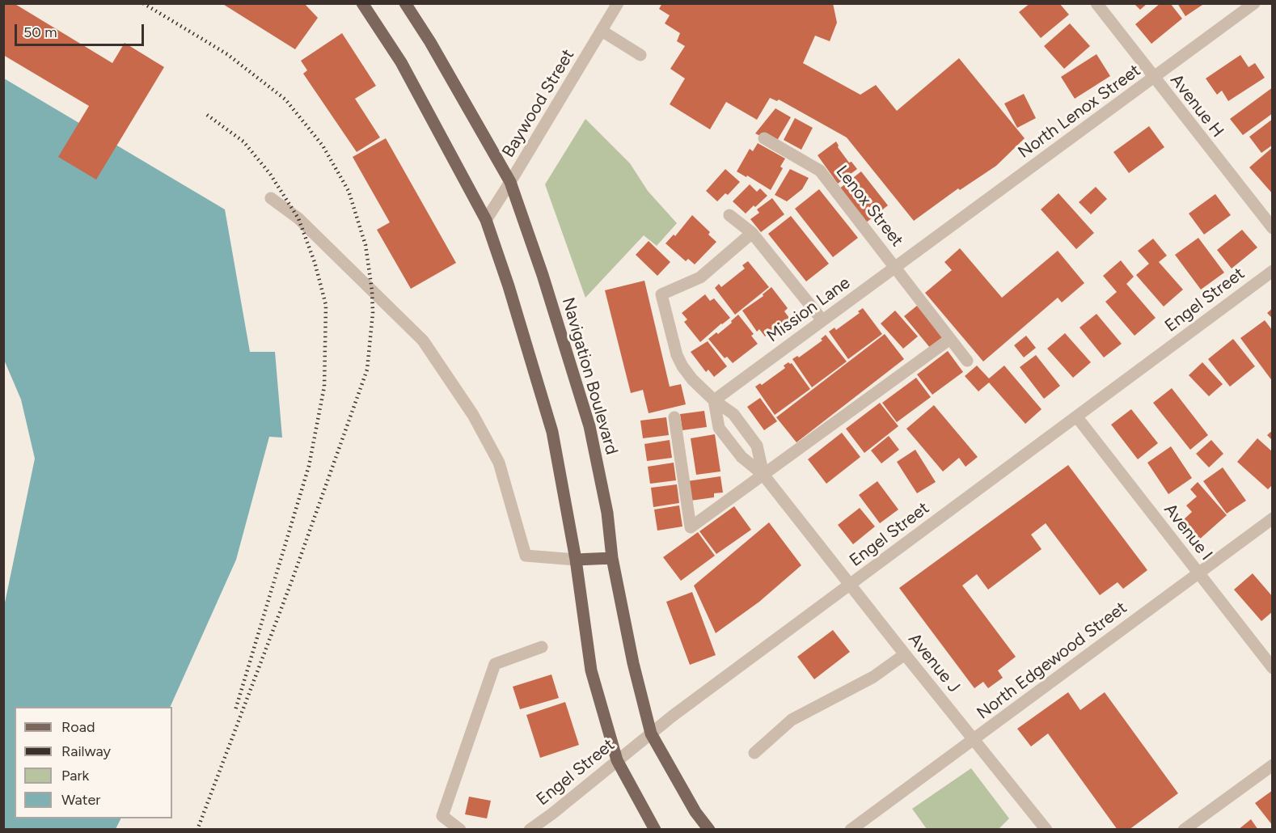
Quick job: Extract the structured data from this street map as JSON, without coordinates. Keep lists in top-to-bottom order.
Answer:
{
  "streets": {
    "main road": ["Navigation Boulevard"],
    "street": [
      "Baywood Street",
      "Avenue H",
      "North Lenox Street",
      "Lenox Street",
      "Engel Street",
      "Mission Lane",
      "Avenue I",
      "North Edgewood Street",
      "Avenue J"
    ]
  },
  "crossings": [
    ["Baywood Street", "Navigation Boulevard"],
    ["Avenue H", "North Lenox Street"],
    ["North Lenox Street", "Mission Lane"],
    ["Lenox Street", "Mission Lane"],
    ["Engel Street", "Navigation Boulevard"],
    ["Engel Street", "Avenue I"],
    ["Engel Street", "Avenue J"],
    ["Avenue I", "North Edgewood Street"],
    ["North Edgewood Street", "Avenue J"]
  ],
  "legend": [
    "Road",
    "Railway",
    "Park",
    "Water"
  ],
  "scale_bar": "50 m"
}
